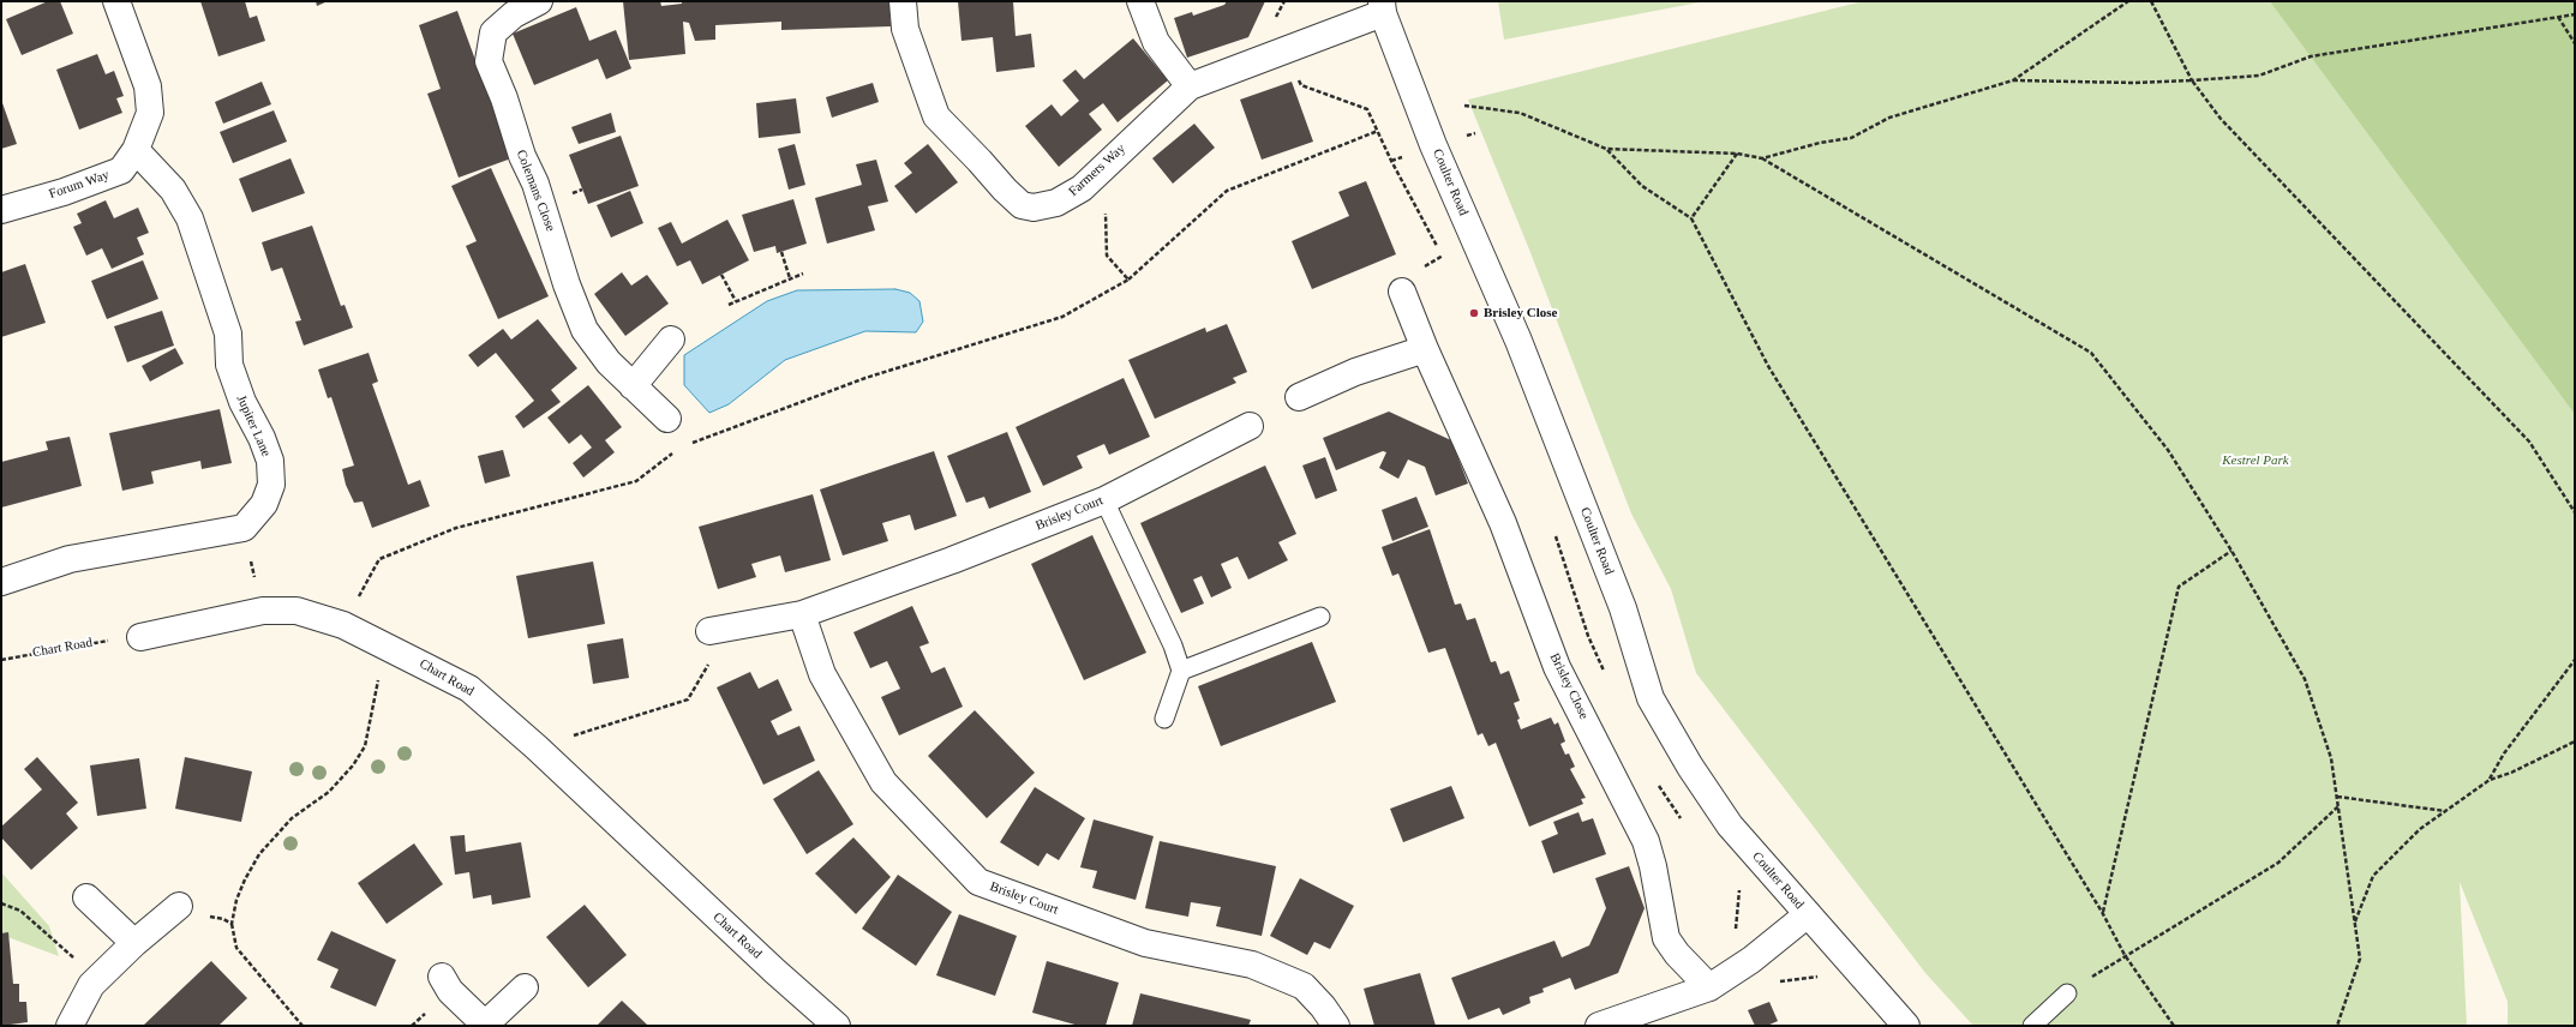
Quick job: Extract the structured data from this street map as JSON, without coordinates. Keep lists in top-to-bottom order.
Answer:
{
  "streets": {
    "street": [
      "Farmers Way",
      "Coulter Road",
      "Forum Way",
      "Colemans Close",
      "Jupiter Lane",
      "Brisley Court",
      "Chart Road",
      "Brisley Close"
    ]
  },
  "crossings": [
    ["Farmers Way", "Coulter Road"],
    ["Forum Way", "Jupiter Lane"]
  ],
  "parks": ["Kestrel Park"],
  "places": ["Brisley Close"]
}
